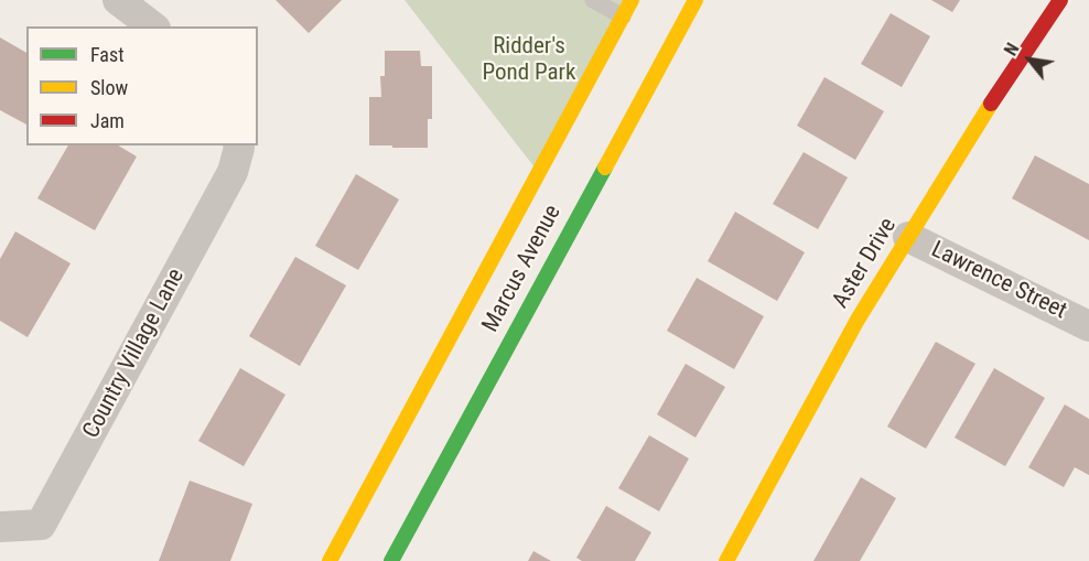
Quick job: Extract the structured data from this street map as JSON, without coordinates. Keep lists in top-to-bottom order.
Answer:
{
  "streets": {
    "main road": ["Aster Drive", "Marcus Avenue"],
    "street": ["Lawrence Street", "Country Village Lane"]
  },
  "crossings": [
    ["Aster Drive", "Lawrence Street"]
  ],
  "parks": ["Ridder's Pond Park"],
  "legend": ["Fast", "Slow", "Jam"],
  "north": "top left"
}
